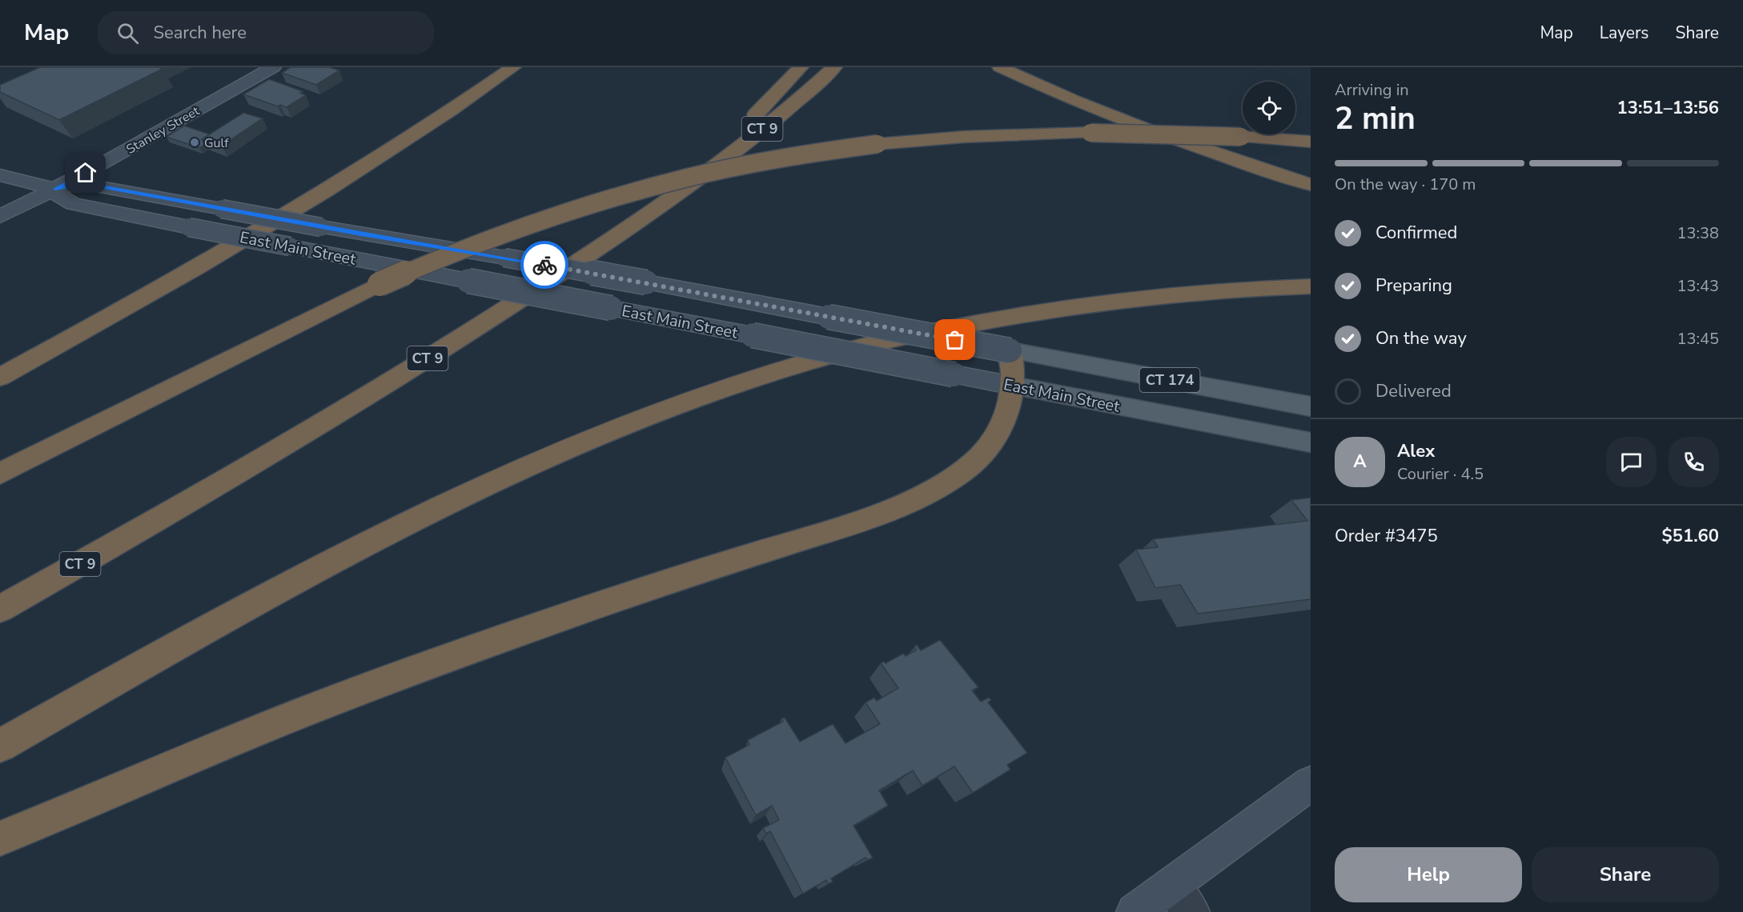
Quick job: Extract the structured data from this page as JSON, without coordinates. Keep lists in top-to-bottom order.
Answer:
{
  "streets": {
    "highway": ["CT 9"],
    "main road": ["Stanley Street", "East Main Street", "CT 174"]
  },
  "crossings": [
    ["Stanley Street", "East Main Street"]
  ],
  "places": ["Gulf"],
  "page": {
    "header": "Map",
    "search": "Search here",
    "nav": ["Map", "Layers", "Share"],
    "heading": ["2 min", "Arriving in", "13:51–13:56"],
    "panel": [
      "Alex",
      "Courier · 4.5",
      "Order #3475",
      "$51.60"
    ],
    "bar": "On the way · 170 m",
    "list": [
      ["Confirmed", "13:38"],
      ["Preparing", "13:43"],
      ["On the way", "13:45"],
      "Delivered"
    ],
    "round": "A",
    "buttons": ["Help", "Share"]
  }
}
